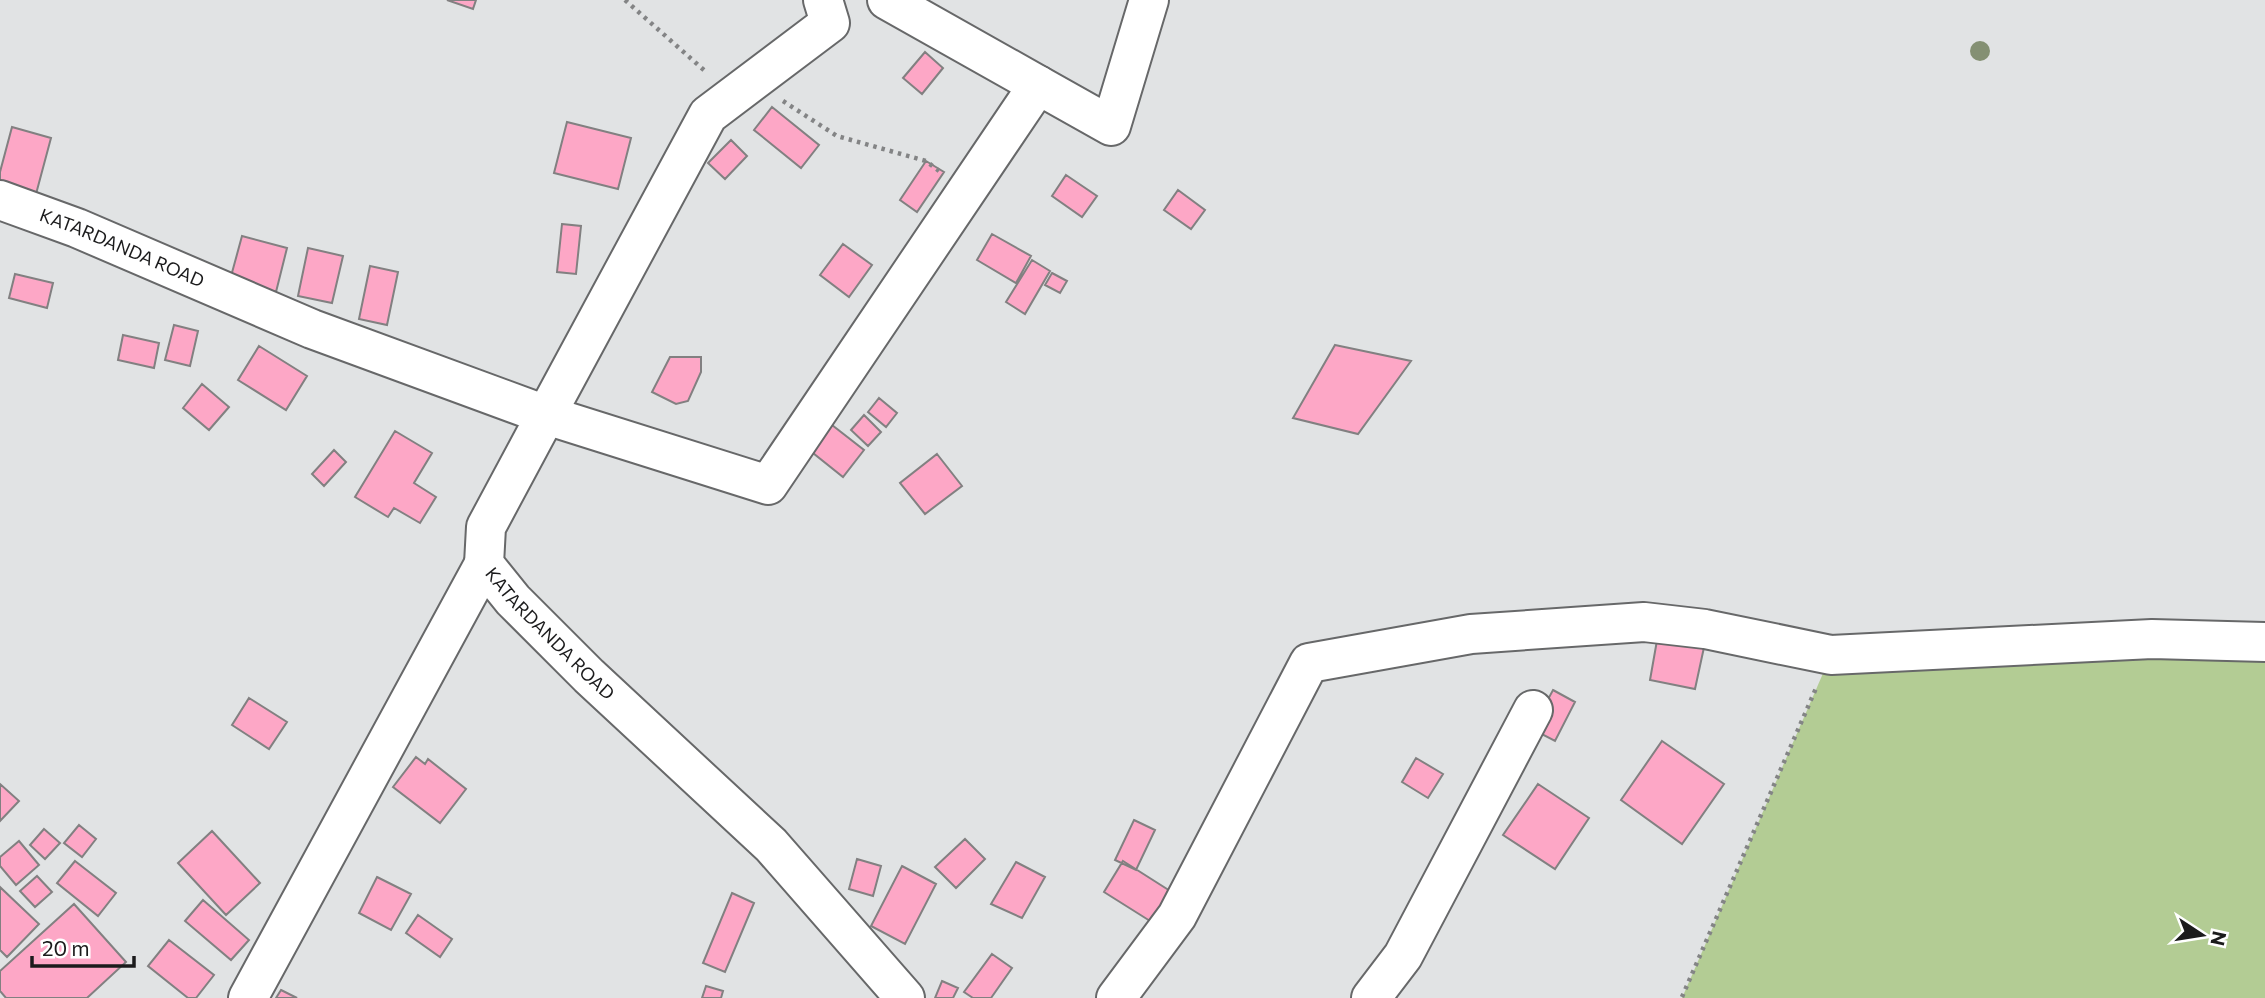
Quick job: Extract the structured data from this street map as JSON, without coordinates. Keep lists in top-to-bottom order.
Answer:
{
  "streets": {
    "street": ["KATARDANDA ROAD"]
  },
  "scale_bar": "20 m",
  "north": "right"
}
